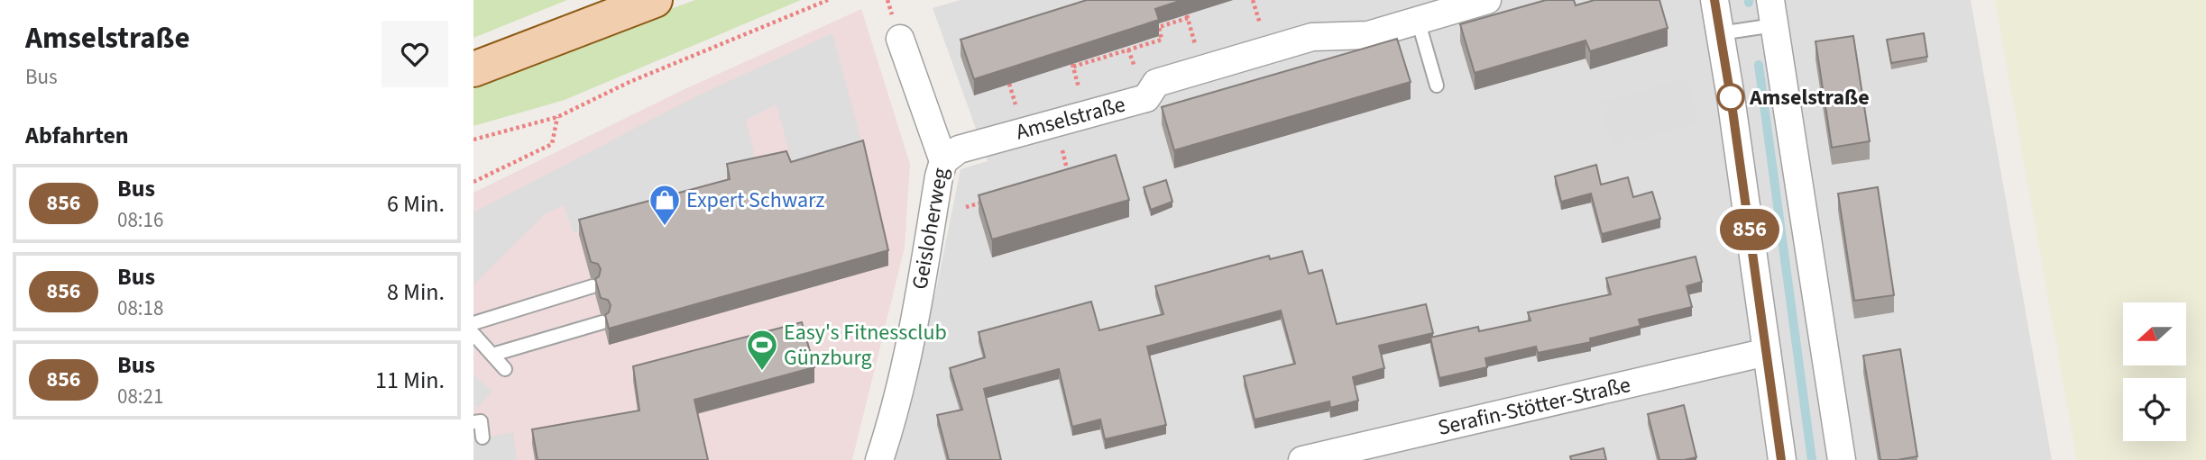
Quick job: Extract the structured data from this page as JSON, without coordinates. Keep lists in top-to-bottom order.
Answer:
{
  "streets": {
    "street": ["Amselstraße", "Geisloherweg", "Serafin-Stötter-Straße"]
  },
  "crossings": [
    ["Amselstraße", "Geisloherweg"]
  ],
  "places": {
    "other": ["Amselstraße"],
    "shop": ["Expert Schwarz"],
    "sports": ["Easy's Fitnessclub Günzburg"]
  },
  "lines": ["bus line 856"],
  "north": "left",
  "page": {
    "heading": [
      ["Amselstraße", "Bus"],
      "Abfahrten"
    ],
    "on_map": "856",
    "list": [
      {
        "mark": "856",
        "name": "Bus",
        "note": "08:16",
        "value": "6 Min."
      },
      {
        "mark": "856",
        "name": "Bus",
        "note": "08:18",
        "value": "8 Min."
      },
      {
        "mark": "856",
        "name": "Bus",
        "note": "08:21",
        "value": "11 Min."
      }
    ]
  }
}
